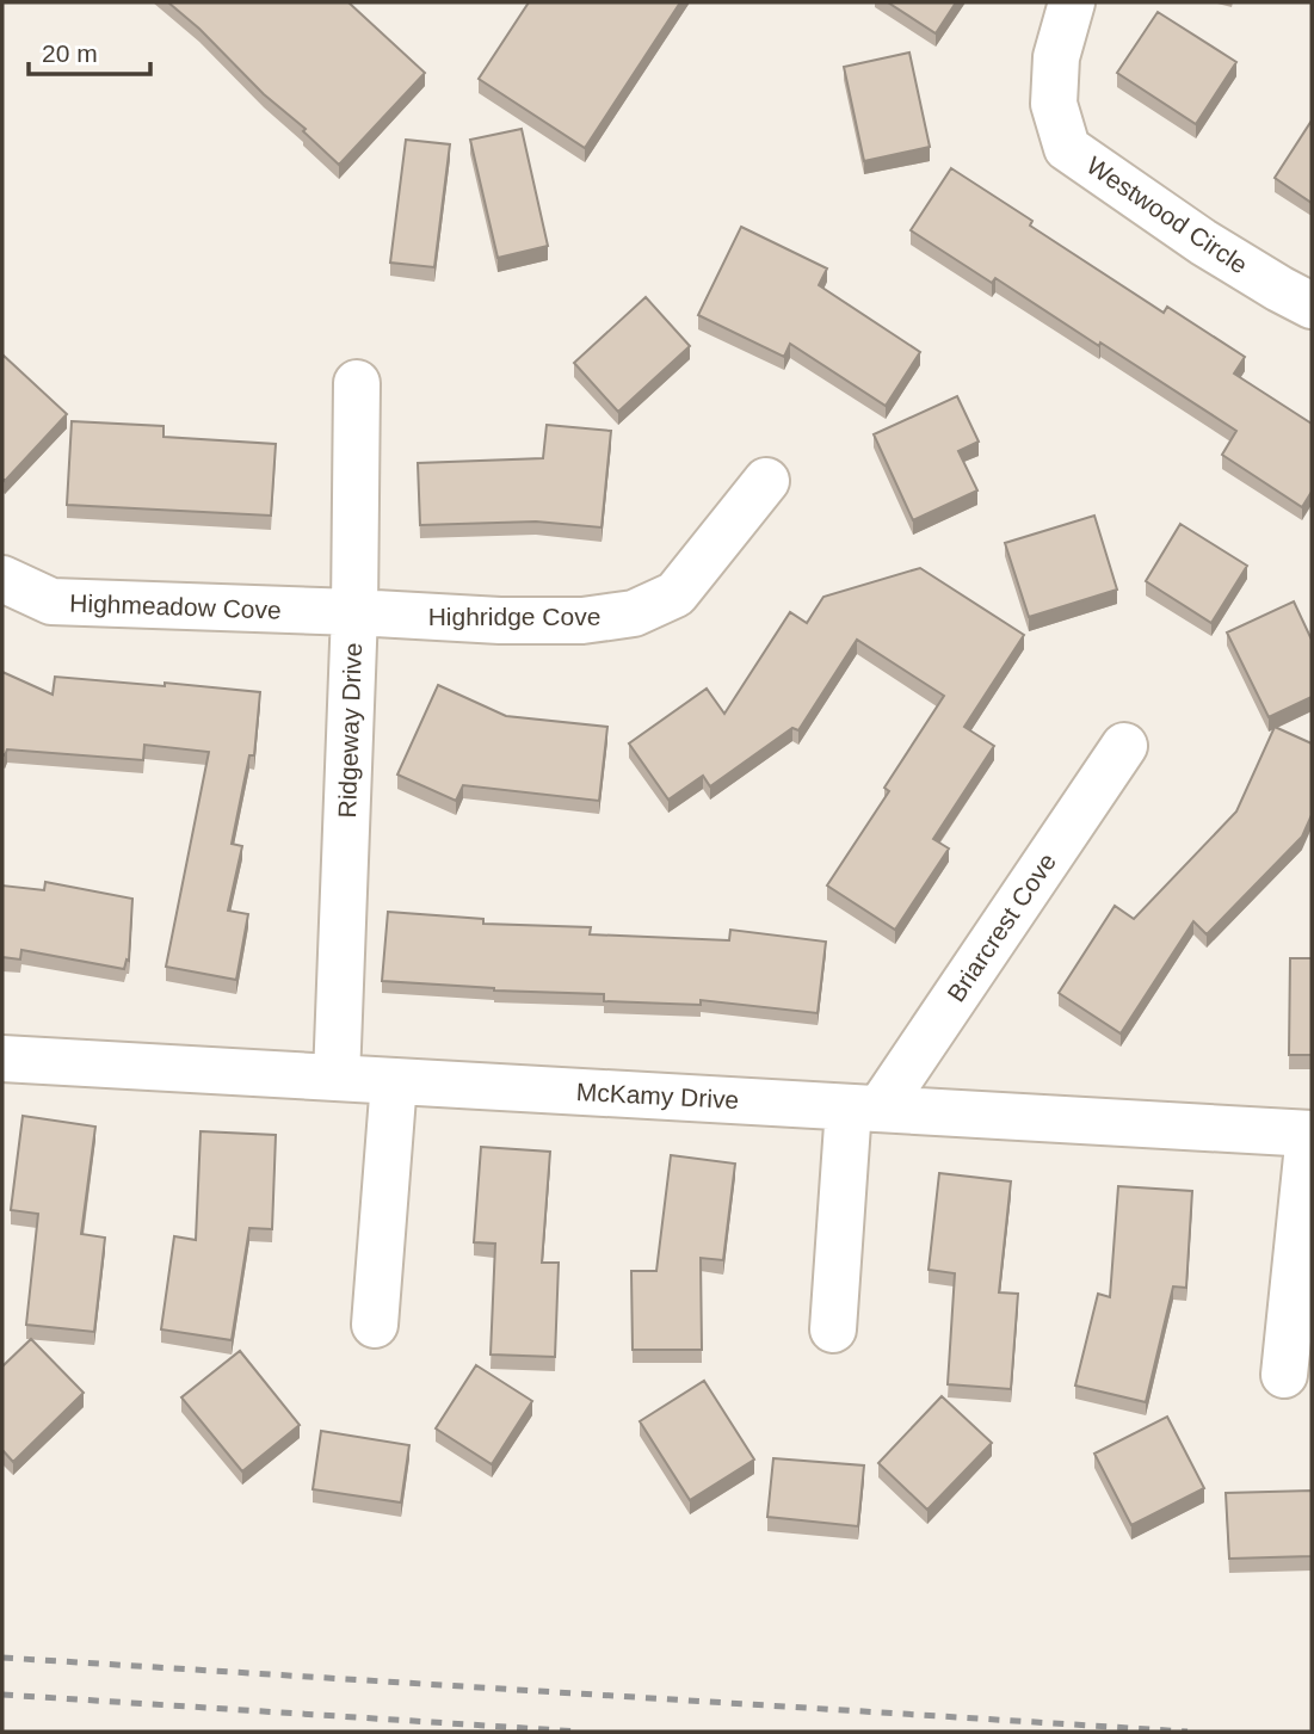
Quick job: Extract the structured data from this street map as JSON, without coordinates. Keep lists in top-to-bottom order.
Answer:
{
  "streets": {
    "street": [
      "Westwood Circle",
      "Highmeadow Cove",
      "Highridge Cove",
      "Ridgeway Drive",
      "Briarcrest Cove",
      "McKamy Drive"
    ]
  },
  "crossings": [
    ["Highmeadow Cove", "Highridge Cove"],
    ["Highmeadow Cove", "Ridgeway Drive"],
    ["Highridge Cove", "Ridgeway Drive"],
    ["Ridgeway Drive", "McKamy Drive"],
    ["Briarcrest Cove", "McKamy Drive"]
  ],
  "scale_bar": "20 m"
}
